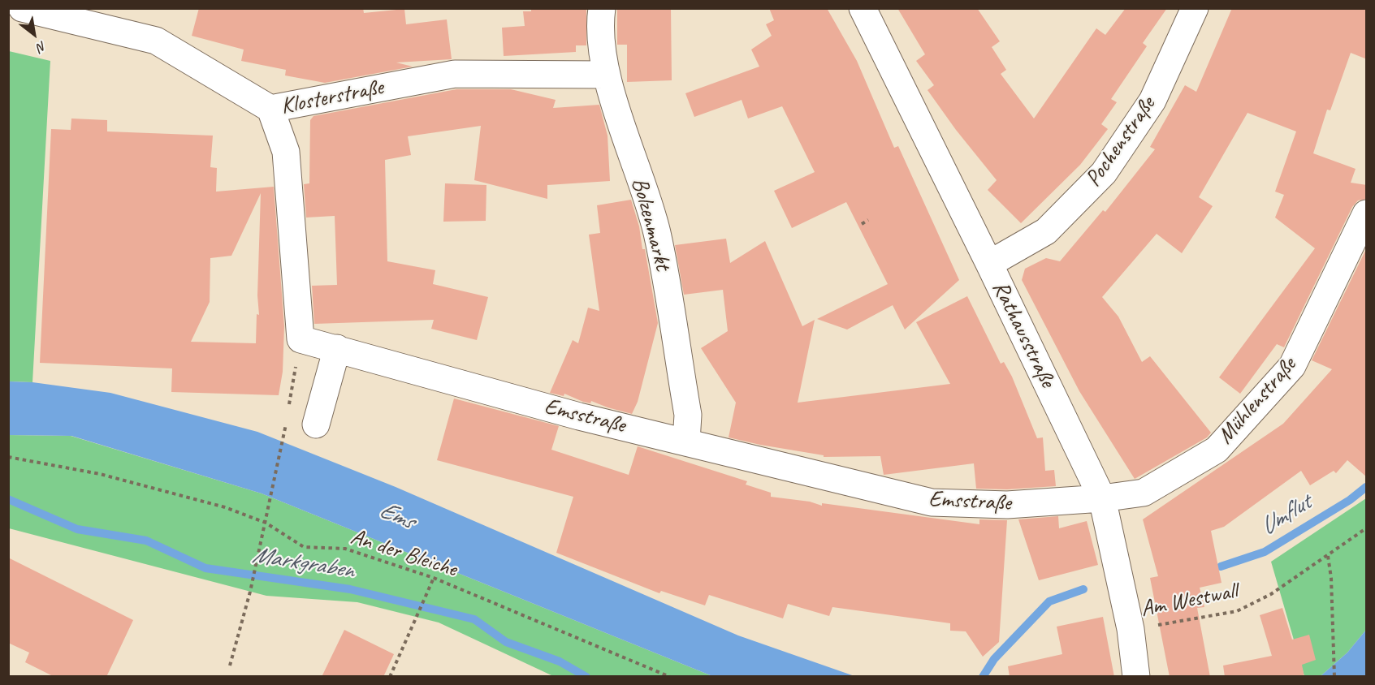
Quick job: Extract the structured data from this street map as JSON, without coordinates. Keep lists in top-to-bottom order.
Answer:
{
  "streets": {
    "street": [
      "Klosterstraße",
      "Pochenstraße",
      "Bolzenmarkt",
      "Rathausstraße",
      "Mühlenstraße",
      "Emsstraße"
    ],
    "path": ["An der Bleiche", "Am Westwall"]
  },
  "crossings": [
    ["Klosterstraße", "Bolzenmarkt"],
    ["Pochenstraße", "Rathausstraße"],
    ["Bolzenmarkt", "Emsstraße"],
    ["Rathausstraße", "Mühlenstraße"],
    ["Rathausstraße", "Emsstraße"],
    ["Rathausstraße", "Am Westwall"],
    ["Mühlenstraße", "Emsstraße"]
  ],
  "water": ["Umflut", "Ems", "Markgraben"],
  "north": "bottom right"
}
